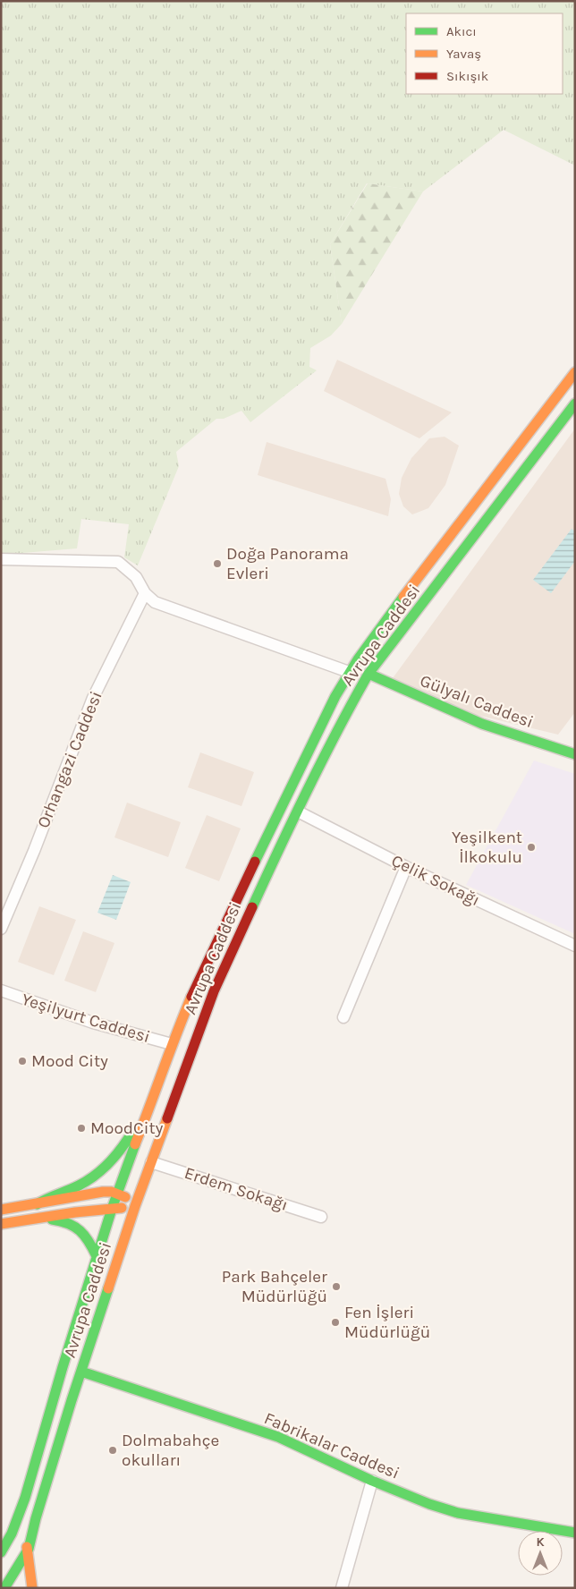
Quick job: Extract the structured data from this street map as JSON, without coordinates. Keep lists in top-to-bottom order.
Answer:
{
  "streets": {
    "main road": ["Avrupa Caddesi", "Gülyalı Caddesi", "Fabrikalar Caddesi"],
    "street": [
      "Orhangazi Caddesi",
      "Çelik Sokağı",
      "Yeşilyurt Caddesi",
      "Erdem Sokağı"
    ]
  },
  "crossings": [
    ["Avrupa Caddesi", "Gülyalı Caddesi"],
    ["Avrupa Caddesi", "Çelik Sokağı"],
    ["Avrupa Caddesi", "Yeşilyurt Caddesi"],
    ["Avrupa Caddesi", "Erdem Sokağı"],
    ["Avrupa Caddesi", "Fabrikalar Caddesi"]
  ],
  "places": [
    "Doğa Panorama Evleri",
    "Yeşilkent İlkokulu",
    "Mood City",
    "MoodCity",
    "Park Bahçeler Müdürlüğü",
    "Fen İşleri Müdürlüğü",
    "Dolmabahçe okulları"
  ],
  "legend": ["Akıcı", "Yavaş", "Sıkışık"],
  "north": "top"
}
